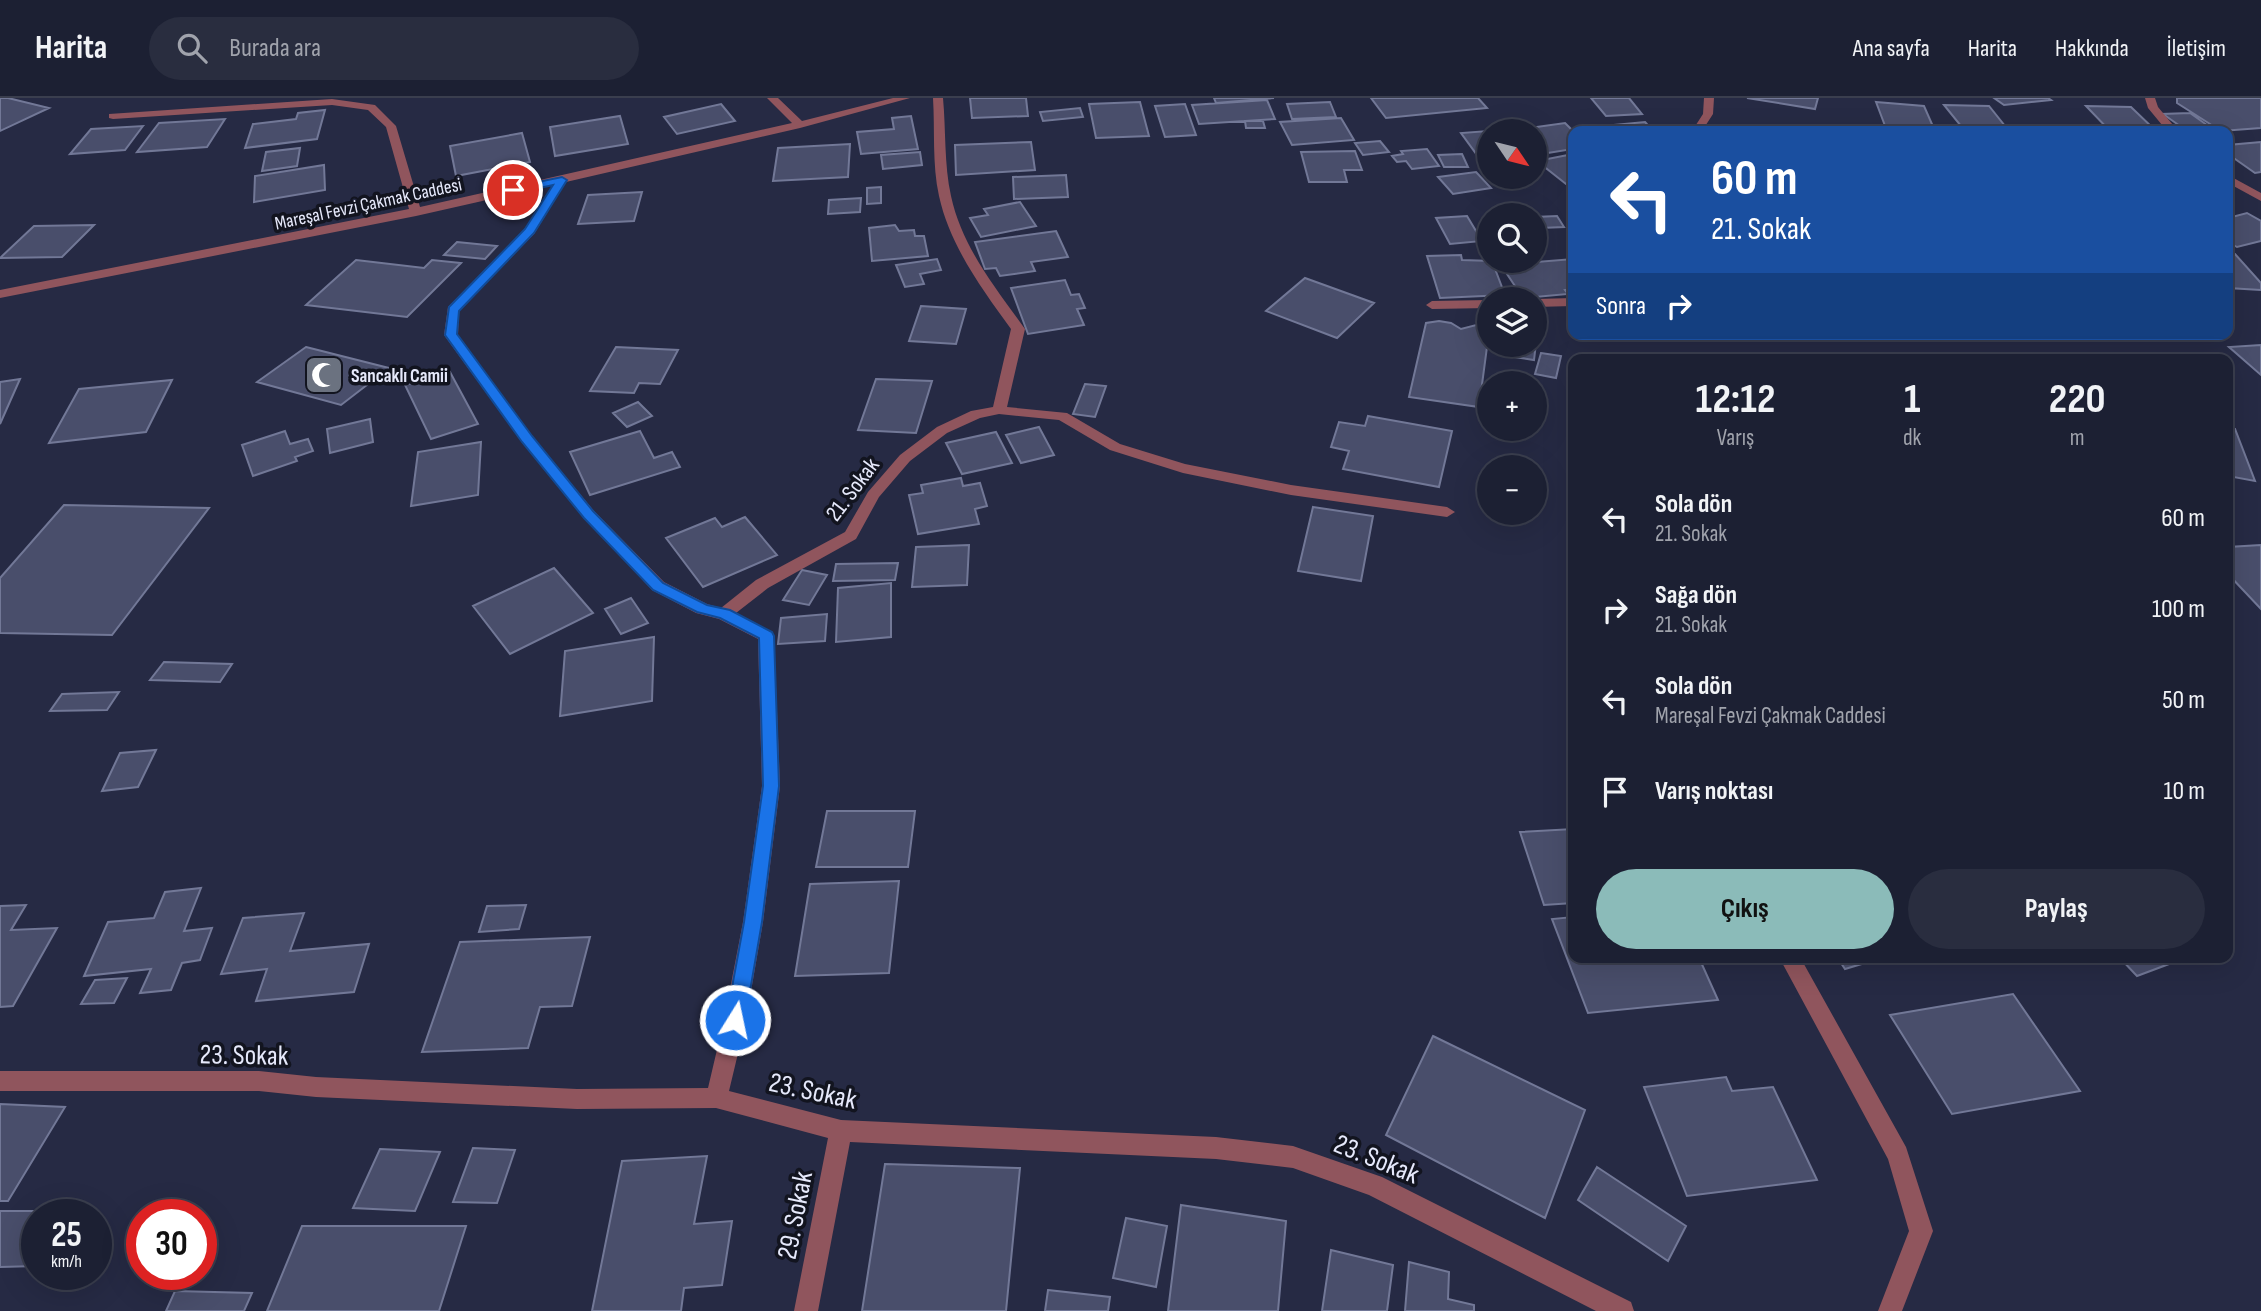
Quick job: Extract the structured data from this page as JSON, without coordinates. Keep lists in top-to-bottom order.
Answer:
{
  "streets": {
    "street": [
      "Mareşal Fevzi Çakmak Caddesi",
      "21. Sokak",
      "23. Sokak",
      "29. Sokak"
    ]
  },
  "crossings": [
    ["23. Sokak", "29. Sokak"]
  ],
  "places": {
    "mosque": ["Sancaklı Camii"]
  },
  "north": "bottom right",
  "page": {
    "header": "Harita",
    "search": "Burada ara",
    "nav": [
      "Ana sayfa",
      "Harita",
      "Hakkında",
      "İletişim"
    ],
    "map_buttons": ["+", "−"],
    "turn": ["60 m", "21. Sokak"],
    "then": "Sonra",
    "eta": [
      "12:12",
      "Varış",
      "1",
      "dk",
      "220",
      "m"
    ],
    "list": [
      {
        "name": "Sola dön",
        "note": "21. Sokak",
        "value": "60 m"
      },
      {
        "name": "Sağa dön",
        "note": "21. Sokak",
        "value": "100 m"
      },
      {
        "name": "Sola dön",
        "note": "Mareşal Fevzi Çakmak Caddesi",
        "value": "50 m"
      },
      {
        "name": "Varış noktası",
        "value": "10 m"
      }
    ],
    "buttons": ["Çıkış", "Paylaş"],
    "speed": "25 km/h",
    "limit": "30"
  }
}
